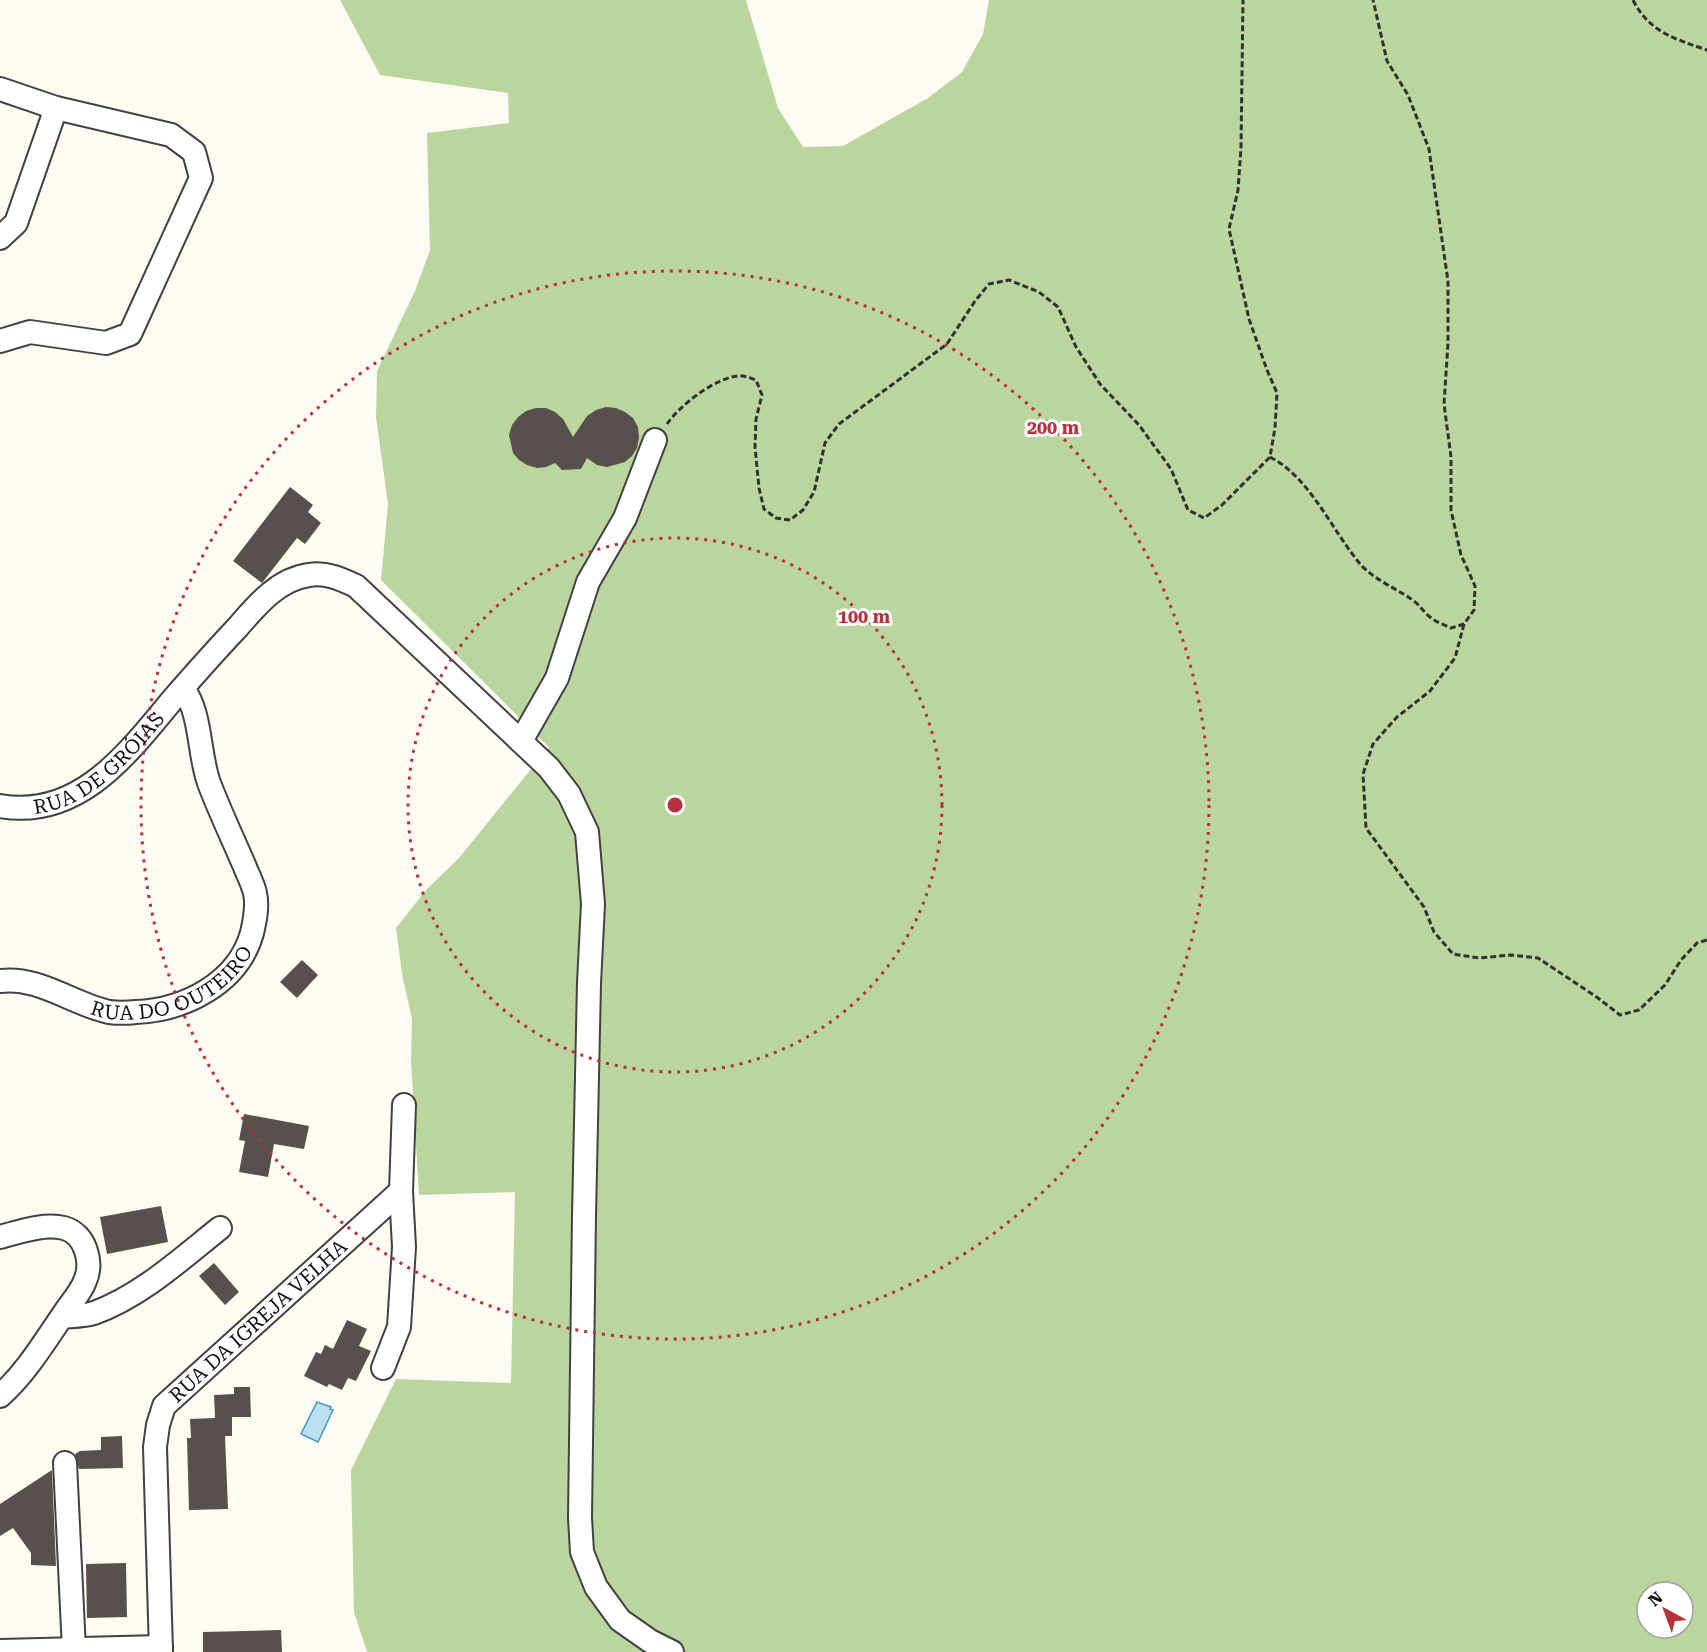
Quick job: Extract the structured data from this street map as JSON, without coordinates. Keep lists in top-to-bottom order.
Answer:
{
  "streets": {
    "street": ["RUA DE GRÓIAS", "RUA DO OUTEIRO", "RUA DA IGREJA VELHA"]
  },
  "crossings": [
    ["RUA DE GRÓIAS", "RUA DO OUTEIRO"]
  ],
  "north": "top left",
  "rings": ["200 m", "100 m"]
}
